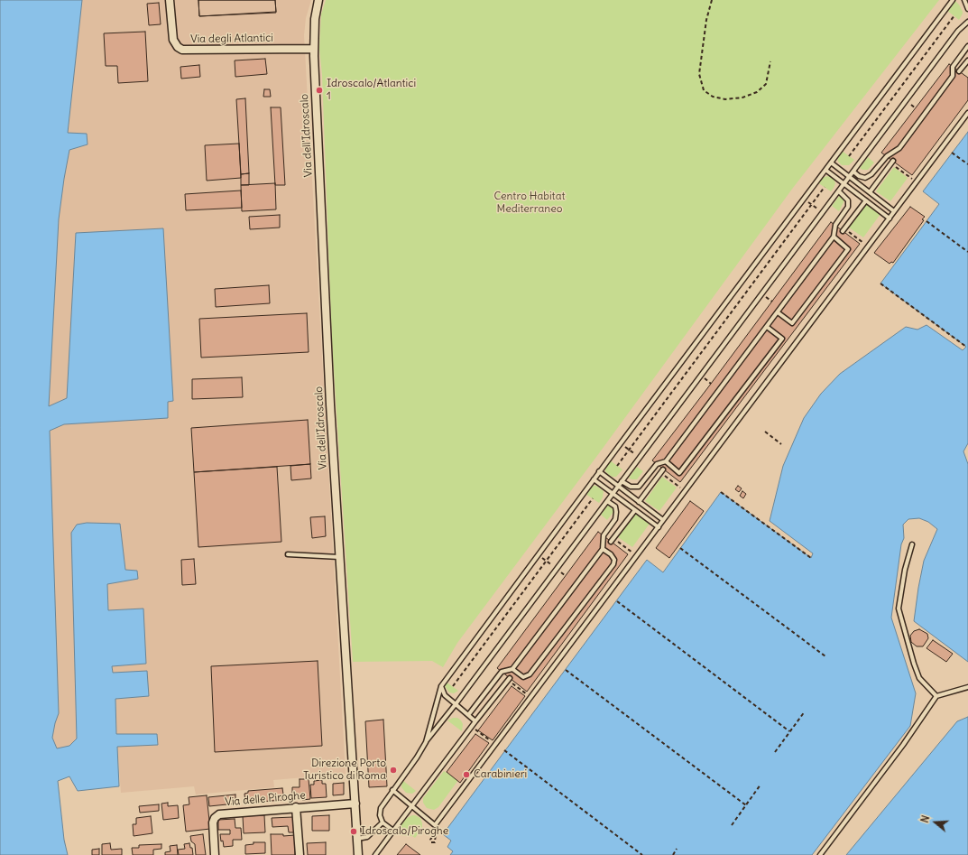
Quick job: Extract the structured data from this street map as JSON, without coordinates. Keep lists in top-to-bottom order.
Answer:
{
  "streets": {
    "street": ["Via degli Atlantici", "Via dell'Idroscalo", "Via delle Piroghe"]
  },
  "crossings": [
    ["Via degli Atlantici", "Via dell'Idroscalo"],
    ["Via dell'Idroscalo", "Via delle Piroghe"]
  ],
  "parks": ["Centro Habitat Mediterraneo"],
  "places": [
    "Idroscalo/Atlantici 1",
    "Direzione Porto Turistico di Roma",
    "Carabinieri",
    "Idroscalo/Piroghe"
  ],
  "north": "left"
}
